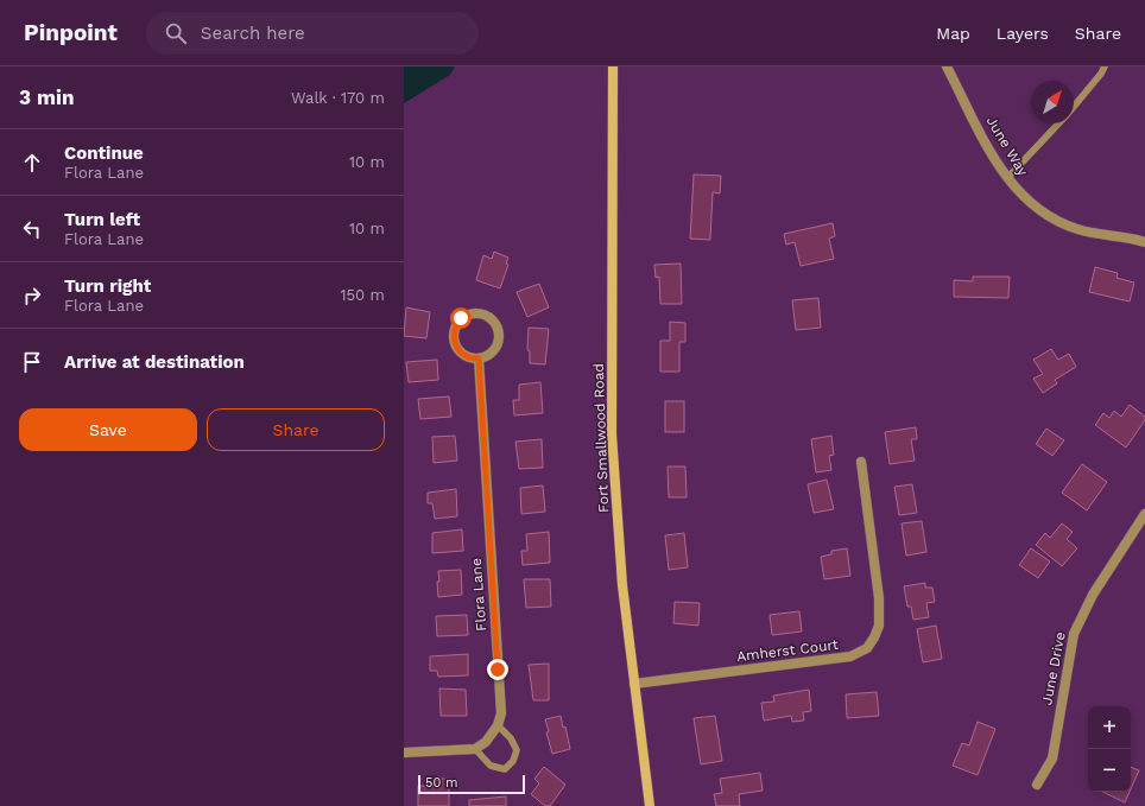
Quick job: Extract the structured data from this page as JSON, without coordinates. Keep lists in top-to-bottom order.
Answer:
{
  "streets": {
    "main road": ["Fort Smallwood Road"],
    "street": [
      "June Way",
      "Flora Lane",
      "Amherst Court",
      "June Drive"
    ]
  },
  "crossings": [
    ["Fort Smallwood Road", "Amherst Court"]
  ],
  "scale_bar": "50 m",
  "north": "top right",
  "page": {
    "header": "Pinpoint",
    "search": "Search here",
    "nav": ["Map", "Layers", "Share"],
    "heading": ["3 min", "Walk · 170 m"],
    "list": [
      ["Continue", "Flora Lane", "10 m"],
      ["Turn left", "Flora Lane", "10 m"],
      ["Turn right", "Flora Lane", "150 m"],
      "Arrive at destination"
    ],
    "buttons": ["Save", "Share"],
    "map_buttons": ["+", "−"],
    "scale": "50 m"
  }
}
